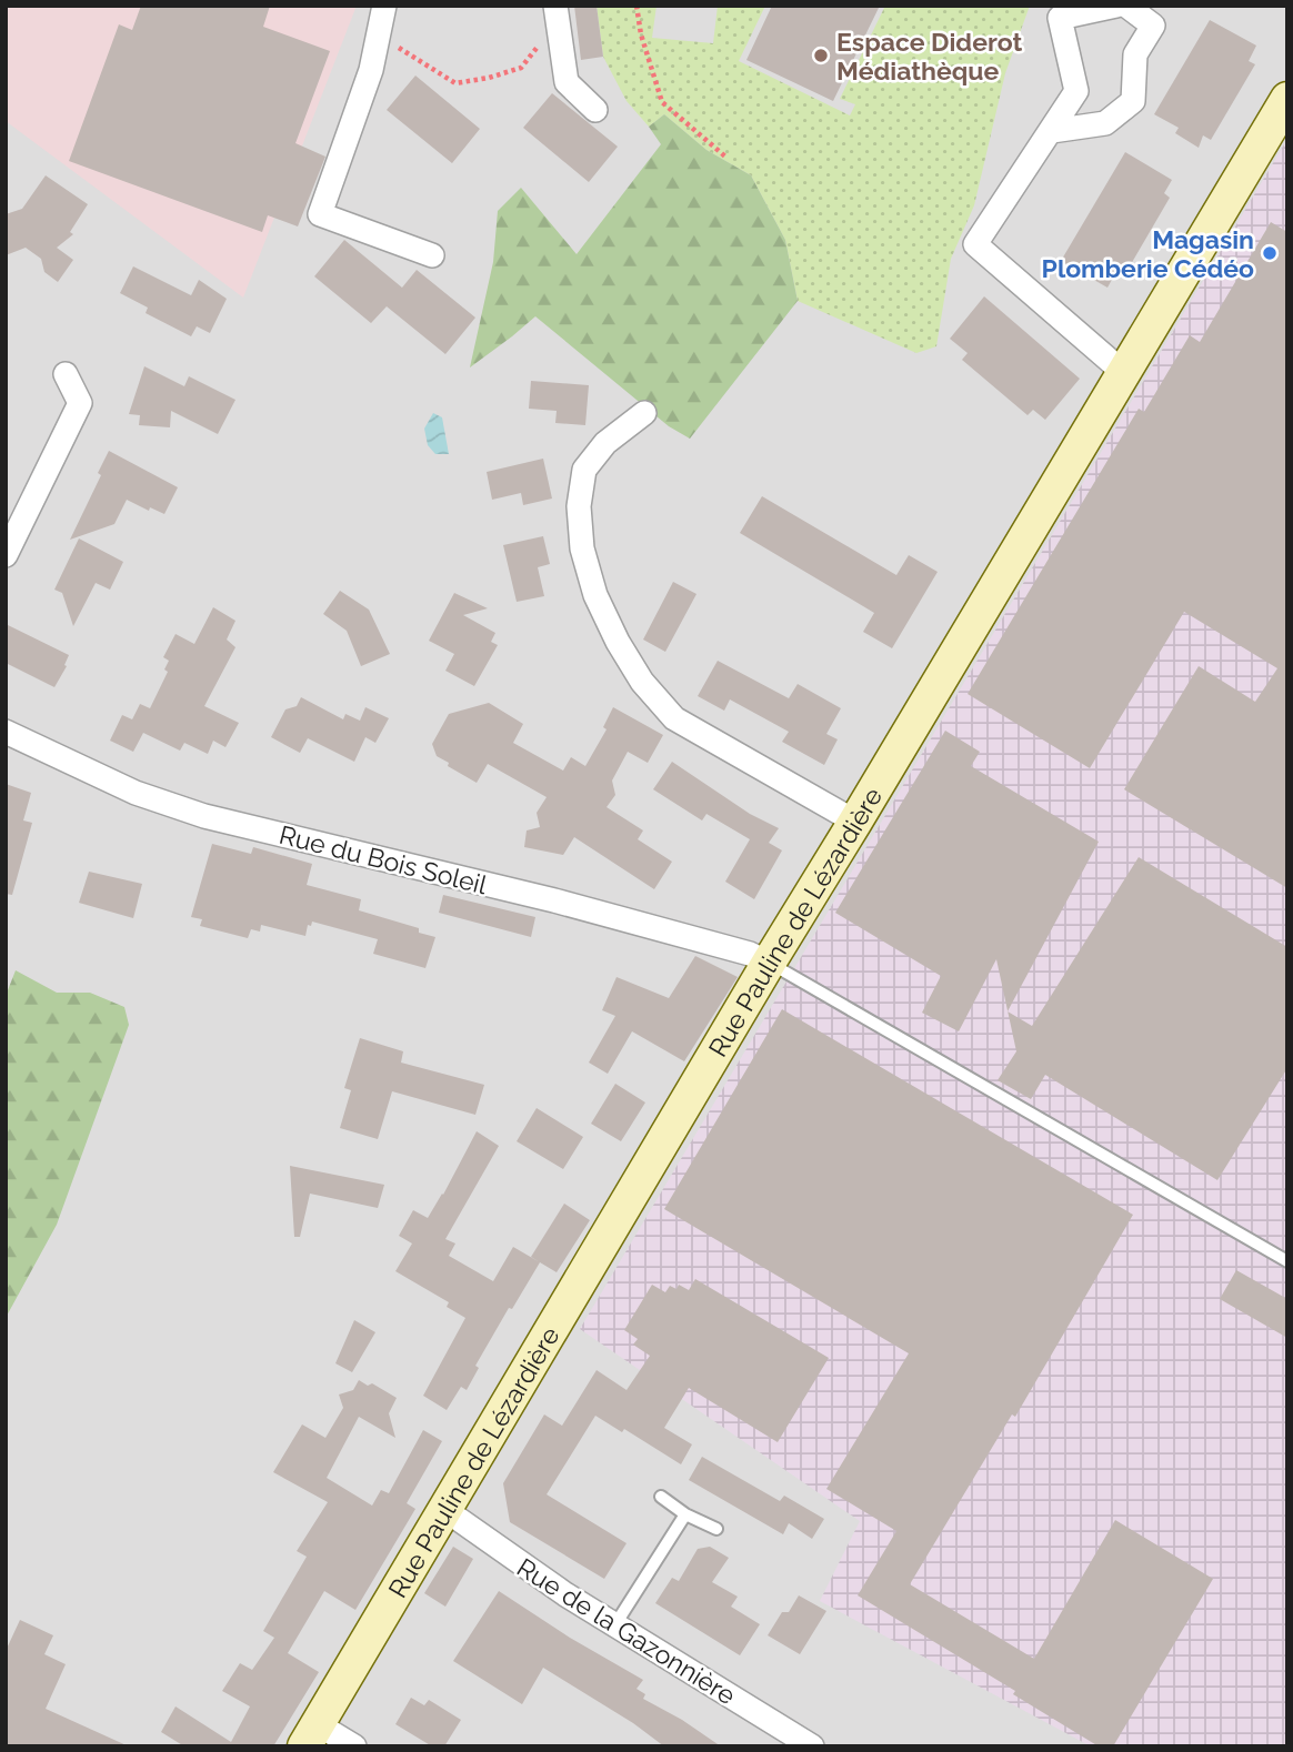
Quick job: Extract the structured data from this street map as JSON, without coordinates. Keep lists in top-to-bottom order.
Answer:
{
  "streets": {
    "main road": ["Rue Pauline de Lézardière"],
    "street": ["Rue du Bois Soleil", "Rue de la Gazonnière"]
  },
  "crossings": [
    ["Rue du Bois Soleil", "Rue Pauline de Lézardière"],
    ["Rue Pauline de Lézardière", "Rue de la Gazonnière"]
  ],
  "places": ["Espace Diderot Médiathèque", "Magasin Plomberie Cédéo"]
}
